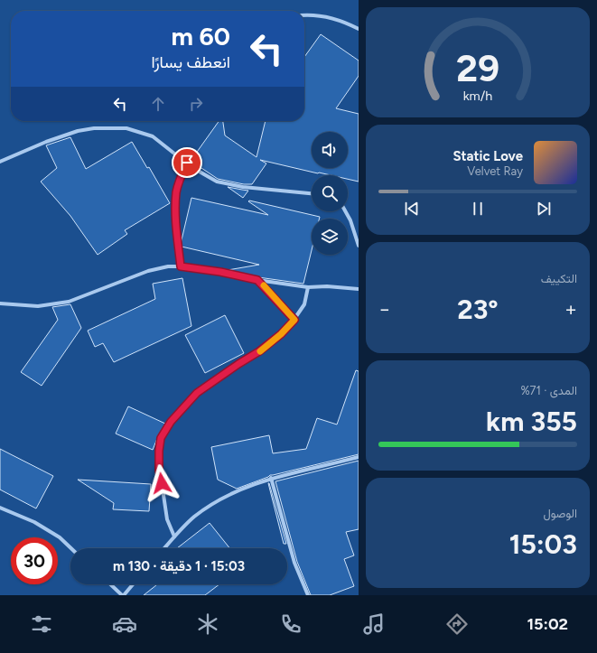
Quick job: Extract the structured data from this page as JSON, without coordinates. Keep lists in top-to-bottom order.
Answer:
{
  "page": {
    "turn": ["60 m", "انعطف يسارًا"],
    "song": ["Static Love", "Velvet Ray"],
    "tile": [
      "التكييف",
      ["المدى · 71%", "355 km"],
      ["الوصول", "15:03"]
    ],
    "heat": ["−", "23°", "+"],
    "limit": "30",
    "trip": "15:03 · 1 دقيقة · 130 m",
    "tabs": "15:02",
    "gauge": ["29", "km/h"]
  }
}
